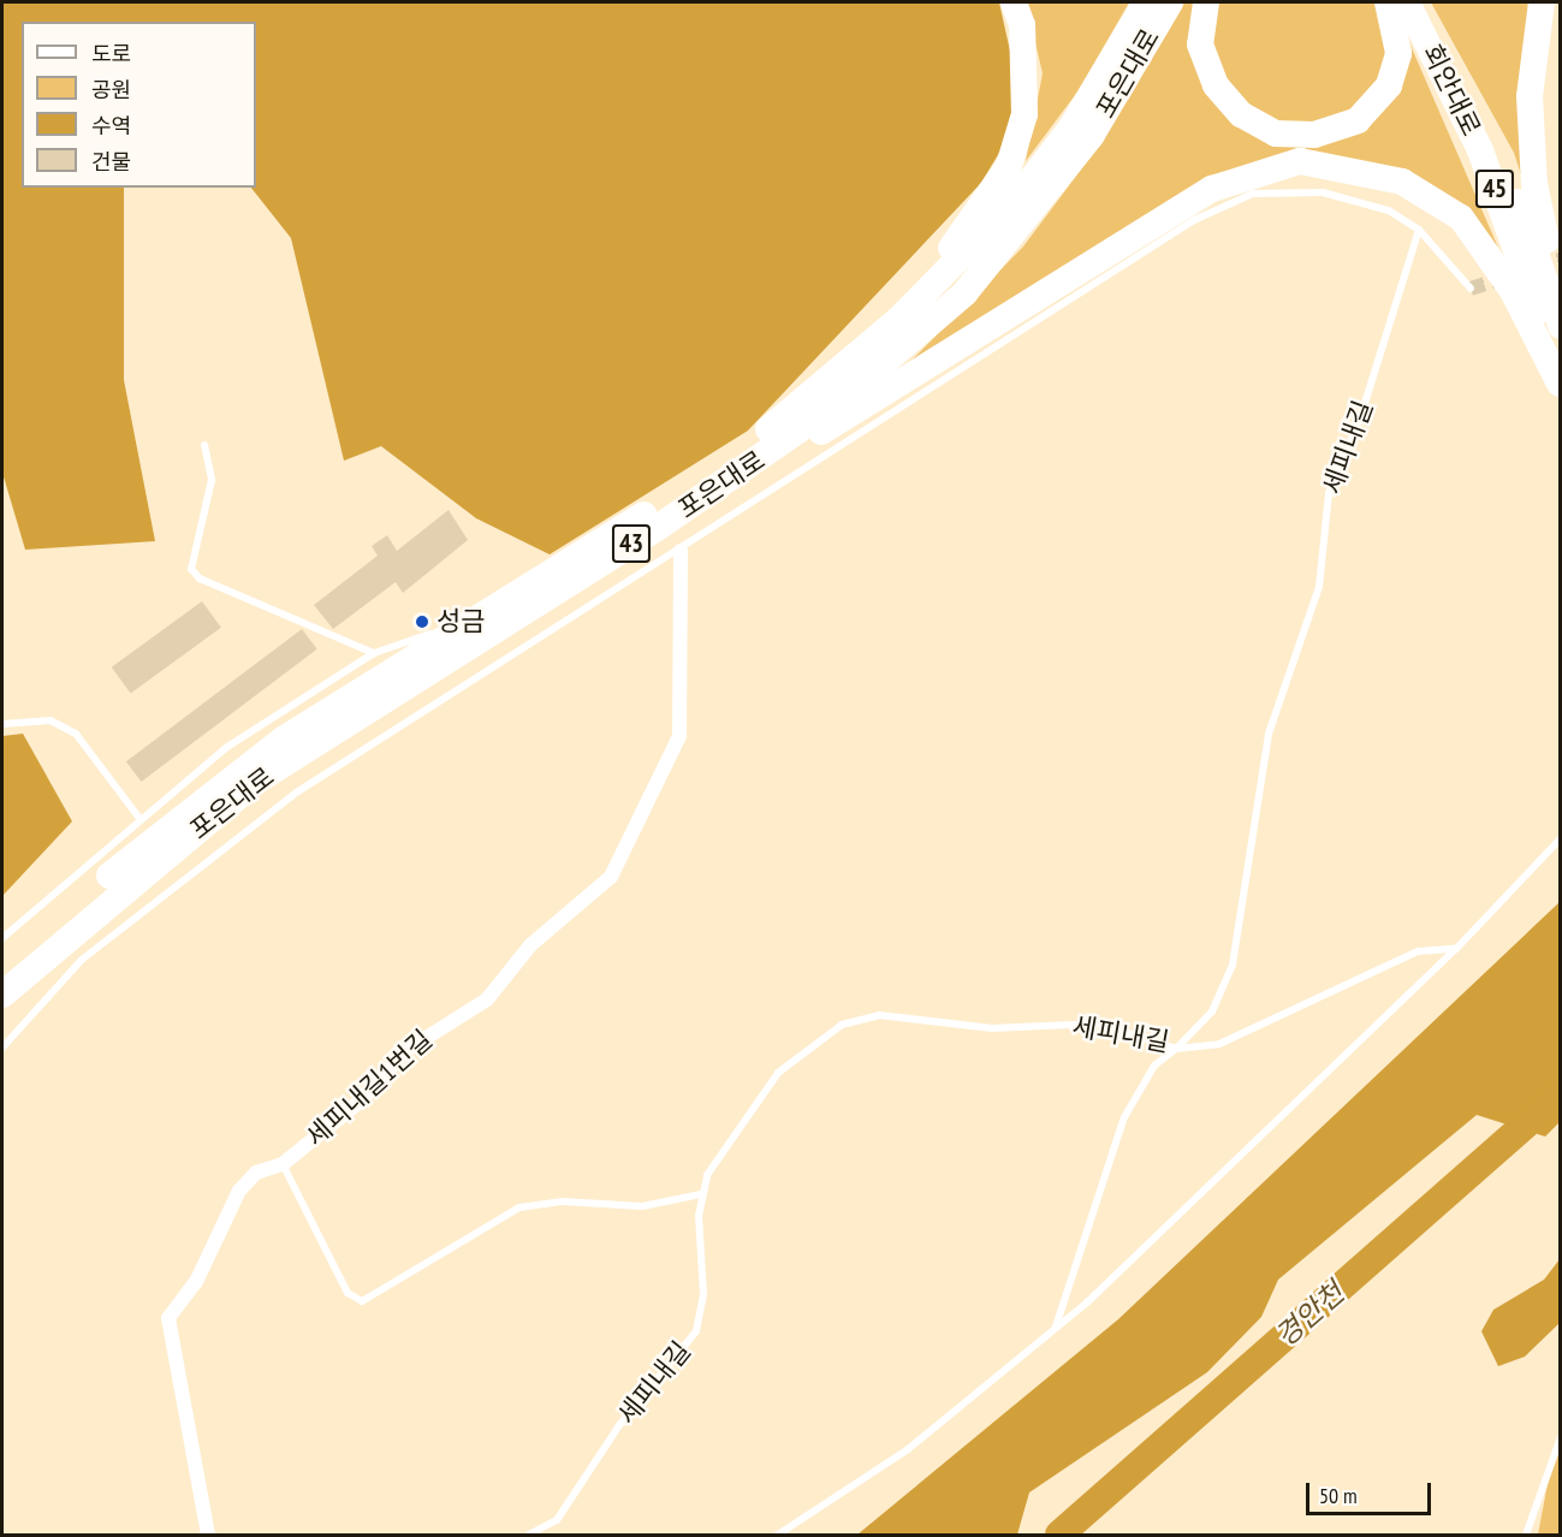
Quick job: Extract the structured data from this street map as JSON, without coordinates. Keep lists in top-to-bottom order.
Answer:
{
  "streets": {
    "highway": [
      "포은대로",
      "회안대로",
      "45",
      "43"
    ],
    "street": ["세피내길1번길"],
    "lane": ["세피내길"]
  },
  "water": ["경안천"],
  "places": ["성금"],
  "legend": [
    "도로",
    "공원",
    "수역",
    "건물"
  ],
  "scale_bar": "50 m"
}
